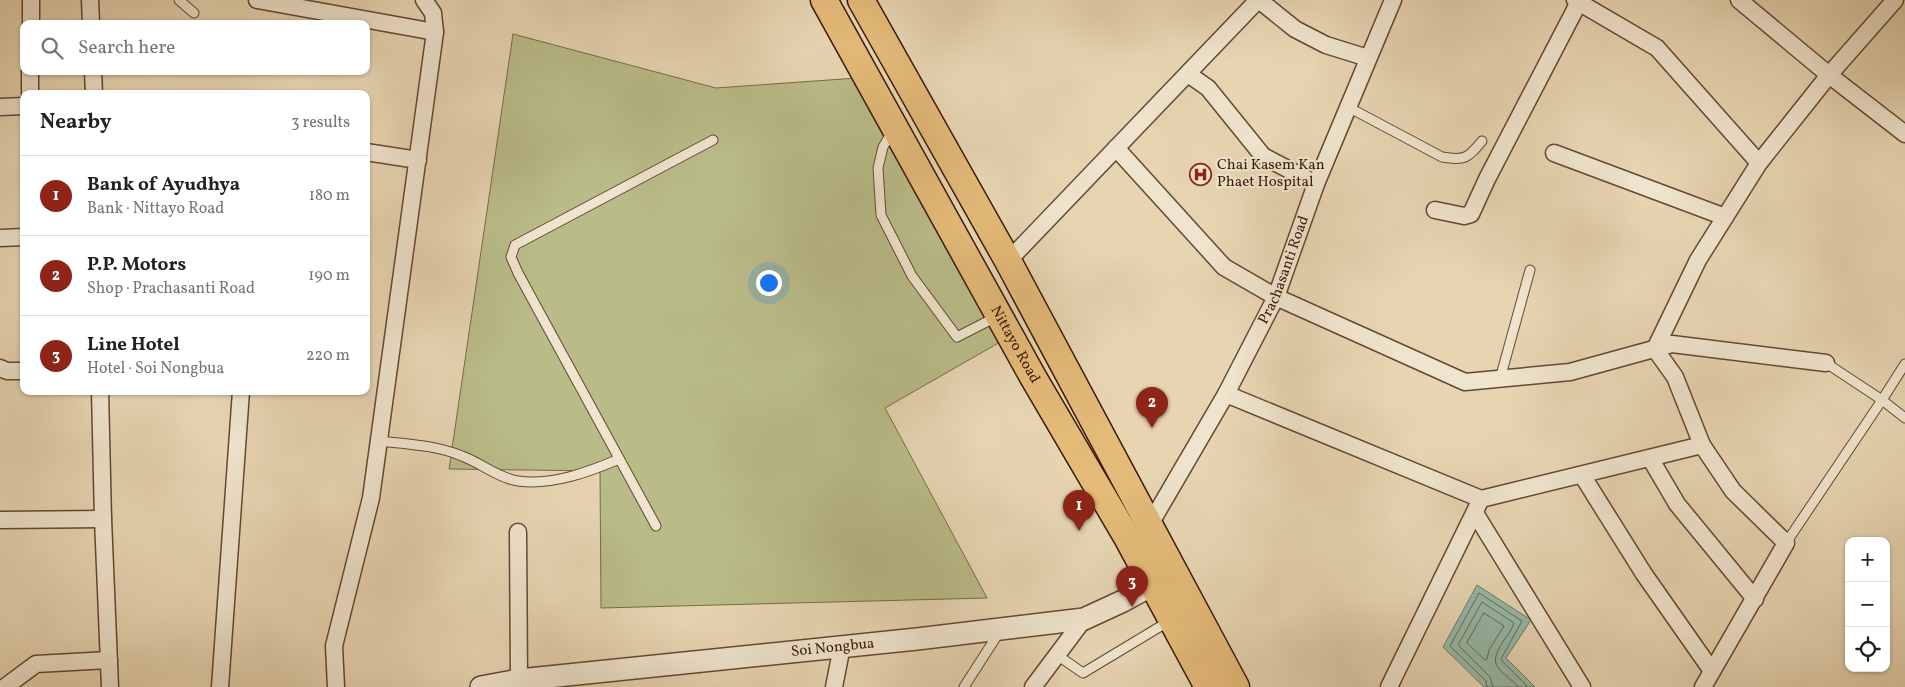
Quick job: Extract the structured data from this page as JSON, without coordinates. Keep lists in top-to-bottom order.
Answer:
{
  "streets": {
    "main road": ["Nittayo Road"],
    "street": ["Prachasanti Road", "Soi Nongbua"]
  },
  "crossings": [
    ["Prachasanti Road", "Nittayo Road"],
    ["Nittayo Road", "Soi Nongbua"]
  ],
  "places": {
    "hospital": ["Chai Kasem Kan Phaet Hospital"]
  },
  "page": {
    "search": "Search here",
    "heading": ["Nearby", "3 results"],
    "list": [
      {
        "mark": "1",
        "name": "Bank of Ayudhya",
        "note": "Bank · Nittayo Road",
        "value": "180 m"
      },
      {
        "mark": "2",
        "name": "P.P. Motors",
        "note": "Shop · Prachasanti Road",
        "value": "190 m"
      },
      {
        "mark": "3",
        "name": "Line Hotel",
        "note": "Hotel · Soi Nongbua",
        "value": "220 m"
      }
    ],
    "pins": ["2", "1", "3"],
    "map_buttons": ["+", "−"]
  }
}
